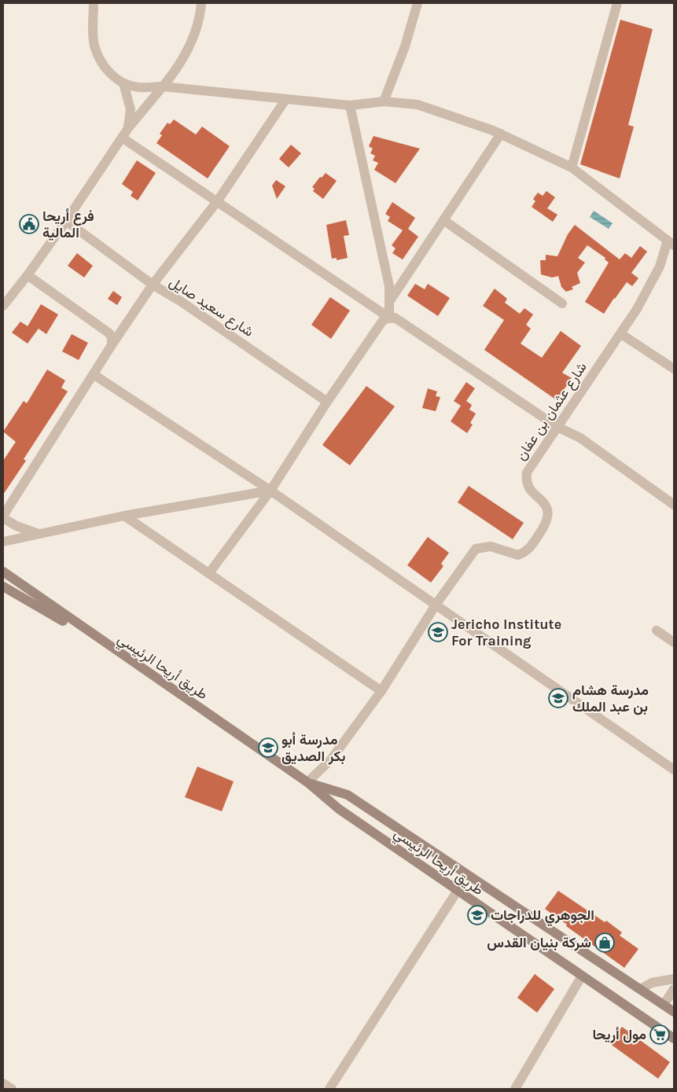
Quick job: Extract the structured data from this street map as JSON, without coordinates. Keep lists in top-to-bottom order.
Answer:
{
  "streets": {
    "main road": ["طريق أريحا الرئيسي"],
    "street": ["شارع سعيد صايل", "شارع عثمان بن عفان"]
  },
  "places": {
    "public building": ["فرع أريحا المالية"],
    "school or university": [
      "Jericho Institute For Training",
      "مدرسة هشام بن عبد الملك",
      "مدرسة أبو بكر الصديق",
      "الجوهري للدراجات"
    ],
    "shop": ["شركة بنيان القدس"],
    "supermarket": ["مول أريحا"]
  }
}
